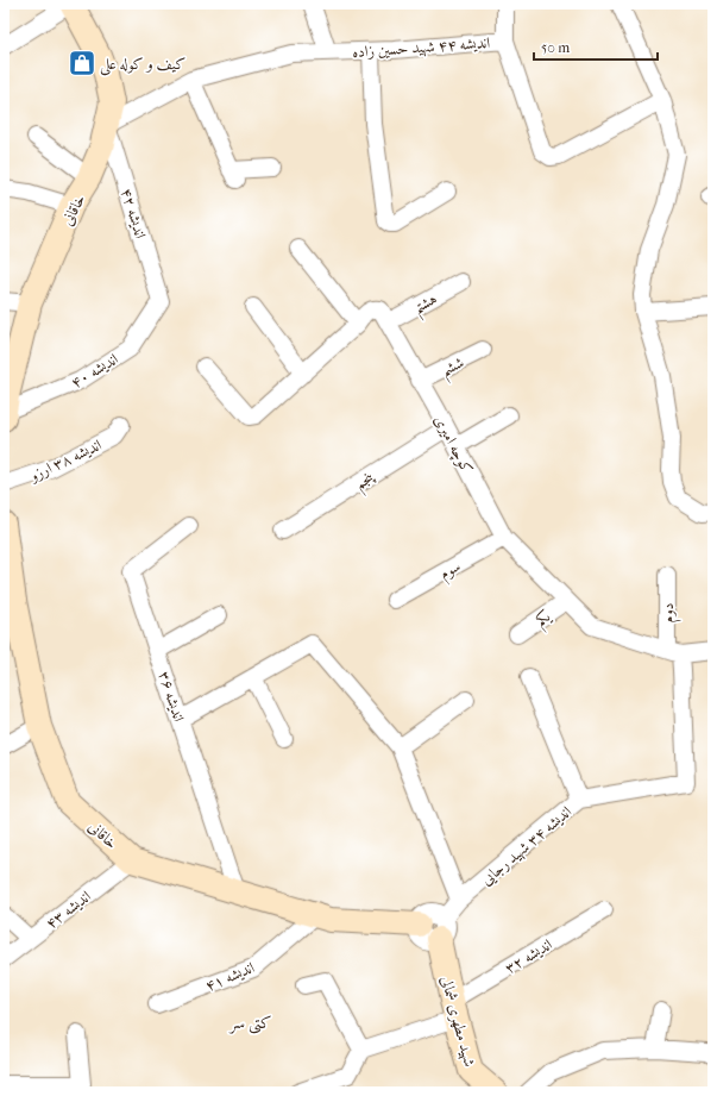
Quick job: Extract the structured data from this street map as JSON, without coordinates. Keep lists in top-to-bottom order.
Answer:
{
  "streets": {
    "main road": ["خاقانی", "شهید مطهری شمالی"],
    "street": [
      "اندیشه ۴۴ شهید حسین زاده",
      "اندیشه ۴۲",
      "هشتم",
      "ششم",
      "اندیشه ۴۰",
      "کوچه امیری",
      "اندیشه ۳۸ ارزو",
      "پنجم",
      "سوم",
      "دوم",
      "یکم",
      "اندیشه ۳۶",
      "اندیشه ۳۴ شهید رجایی",
      "اندیشه ۴۳",
      "اندیشه ۳۲",
      "اندیشه ۴۱"
    ]
  },
  "crossings": [
    ["اندیشه ۴۴ شهید حسین زاده", "خاقانی"],
    ["اندیشه ۴۴ شهید حسین زاده", "اندیشه ۴۲"],
    ["خاقانی", "اندیشه ۴۲"],
    ["خاقانی", "اندیشه ۴۰"],
    ["خاقانی", "اندیشه ۳۶"],
    ["خاقانی", "اندیشه ۴۳"],
    ["خاقانی", "اندیشه ۴۱"],
    ["اندیشه ۴۲", "اندیشه ۴۰"],
    ["هشتم", "کوچه امیری"],
    ["ششم", "کوچه امیری"],
    ["کوچه امیری", "پنجم"],
    ["کوچه امیری", "سوم"],
    ["کوچه امیری", "دوم"],
    ["کوچه امیری", "یکم"],
    ["کوچه امیری", "اندیشه ۳۴ شهید رجایی"],
    ["دوم", "اندیشه ۳۴ شهید رجایی"],
    ["اندیشه ۳۴ شهید رجایی", "شهید مطهری شمالی"],
    ["اندیشه ۳۲", "شهید مطهری شمالی"]
  ],
  "districts": ["کتی سر"],
  "places": {
    "shop": ["کیف و کوله علی"]
  },
  "scale_bar": "50 m"
}
